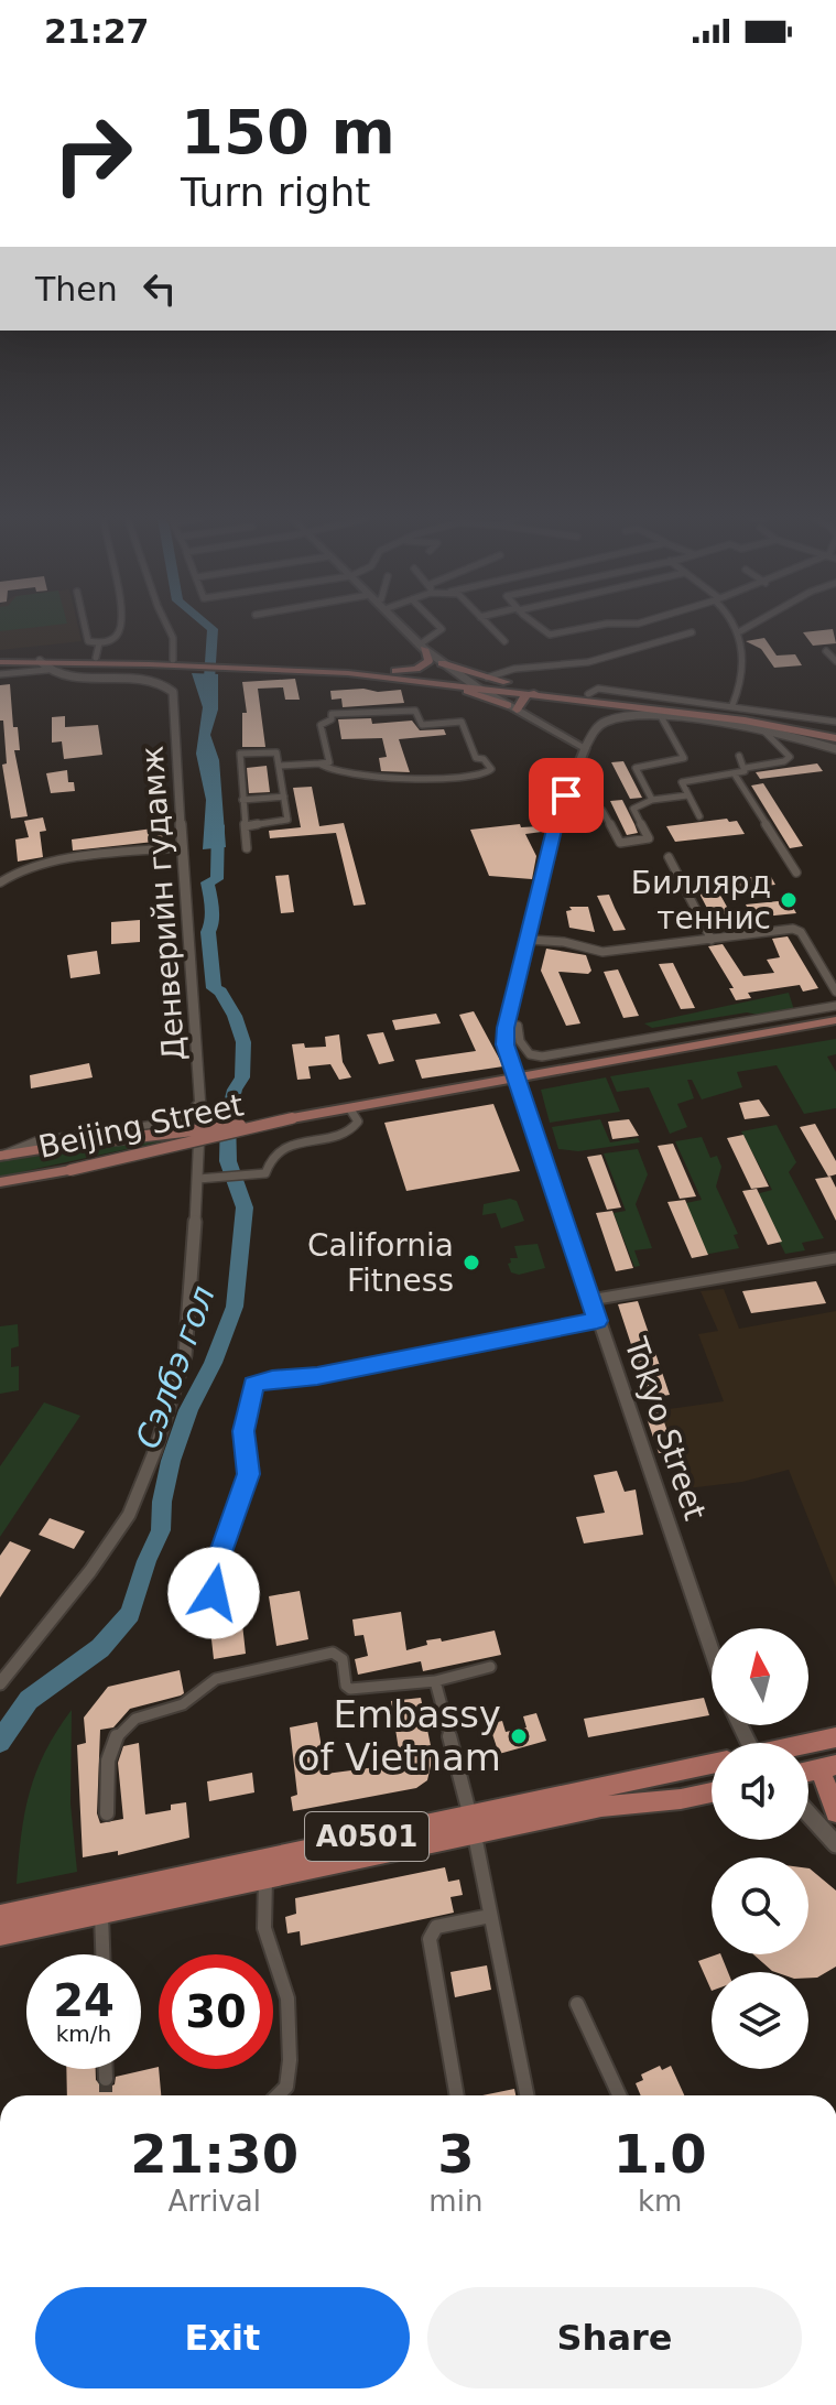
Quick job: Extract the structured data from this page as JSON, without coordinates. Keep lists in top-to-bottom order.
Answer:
{
  "streets": {
    "highway": ["A0501"],
    "main road": ["Beijing Street", "Tokyo Street"],
    "street": ["Денверийн гудамж"]
  },
  "crossings": [
    ["Денверийн гудамж", "Beijing Street"],
    ["Beijing Street", "Tokyo Street"]
  ],
  "water": ["Сэлбэ гол"],
  "places": ["Биллярд теннис", "California Fitness", "Embassy of Vietnam"],
  "north": "top",
  "page": {
    "status": "21:27",
    "turn": ["150 m", "Turn right"],
    "then": "Then",
    "speed": "24 km/h",
    "limit": "30",
    "eta": [
      "21:30",
      "Arrival",
      "3",
      "min",
      "1.0",
      "km"
    ],
    "buttons": ["Exit", "Share"]
  }
}
